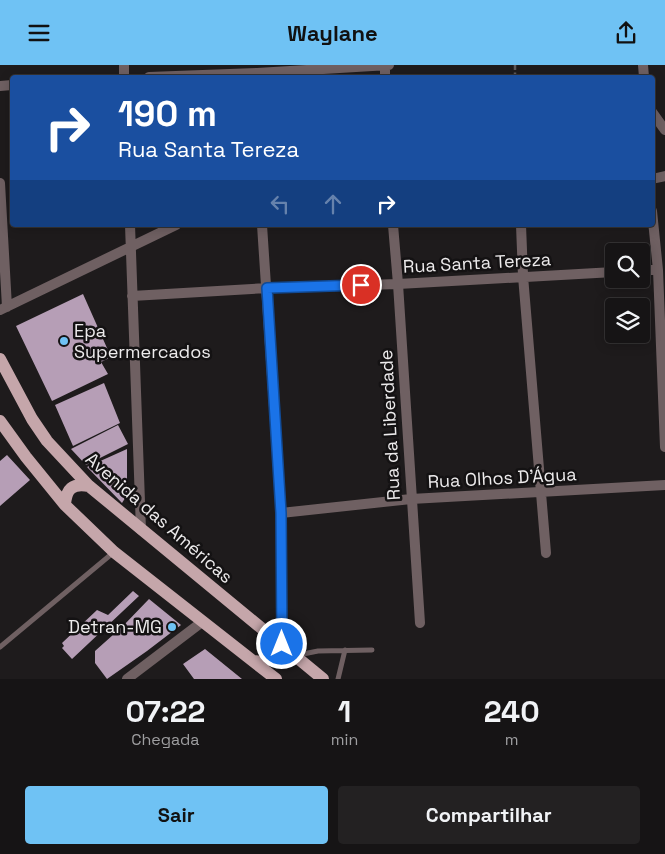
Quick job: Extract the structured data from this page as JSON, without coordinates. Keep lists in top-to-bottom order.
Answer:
{
  "streets": {
    "main road": ["Avenida das Américas"],
    "street": ["Rua Santa Tereza", "Rua da Liberdade", "Rua Olhos D'Água"]
  },
  "crossings": [
    ["Rua Santa Tereza", "Rua da Liberdade"],
    ["Rua da Liberdade", "Rua Olhos D'Água"]
  ],
  "places": ["Epa Supermercados", "Detran-MG"],
  "page": {
    "header": "Waylane",
    "turn": ["190 m", "Rua Santa Tereza"],
    "eta": [
      "07:22",
      "Chegada",
      "1",
      "min",
      "240",
      "m"
    ],
    "buttons": ["Sair", "Compartilhar"]
  }
}
